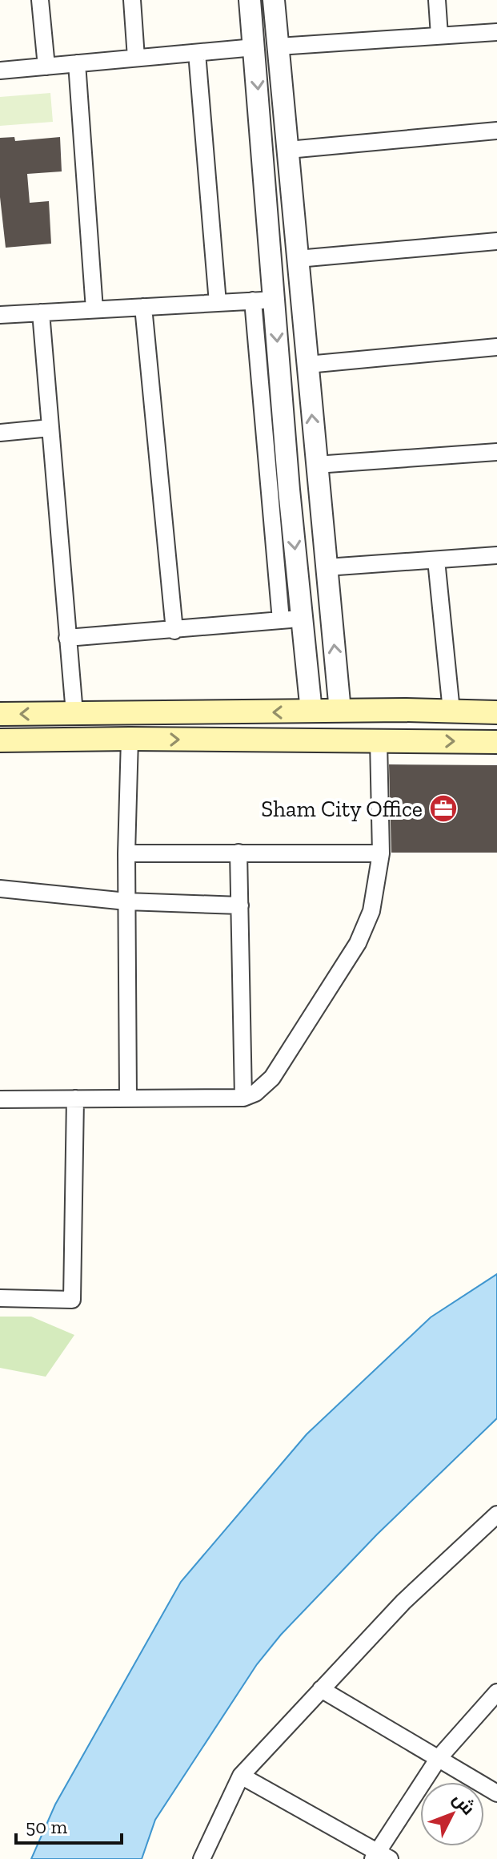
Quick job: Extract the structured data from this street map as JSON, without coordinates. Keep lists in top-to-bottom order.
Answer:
{
  "places": {
    "office": ["Sham City Office"]
  },
  "scale_bar": "50 m",
  "north": "top right"
}
